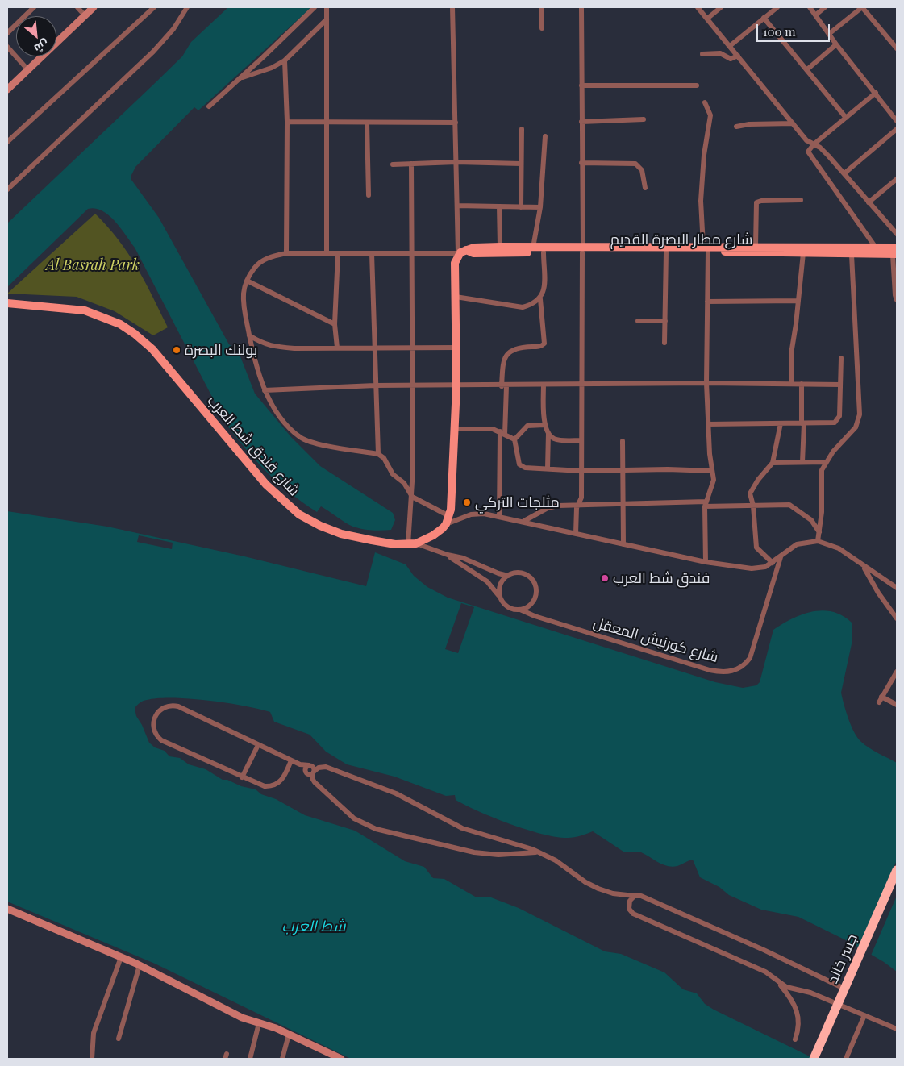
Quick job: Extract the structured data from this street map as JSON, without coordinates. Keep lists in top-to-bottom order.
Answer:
{
  "streets": {
    "highway": ["جسر خالد"],
    "main road": ["شارع مطار البصرة القديم", "شارع فندق شط العرب"],
    "street": ["شارع كورنيش المعقل"]
  },
  "water": ["شط العرب"],
  "parks": ["Al Basrah Park"],
  "places": ["بولنك البصرة", "مثلجات التركي", "فندق شط العرب"],
  "scale_bar": "100 m",
  "north": "bottom right"
}
